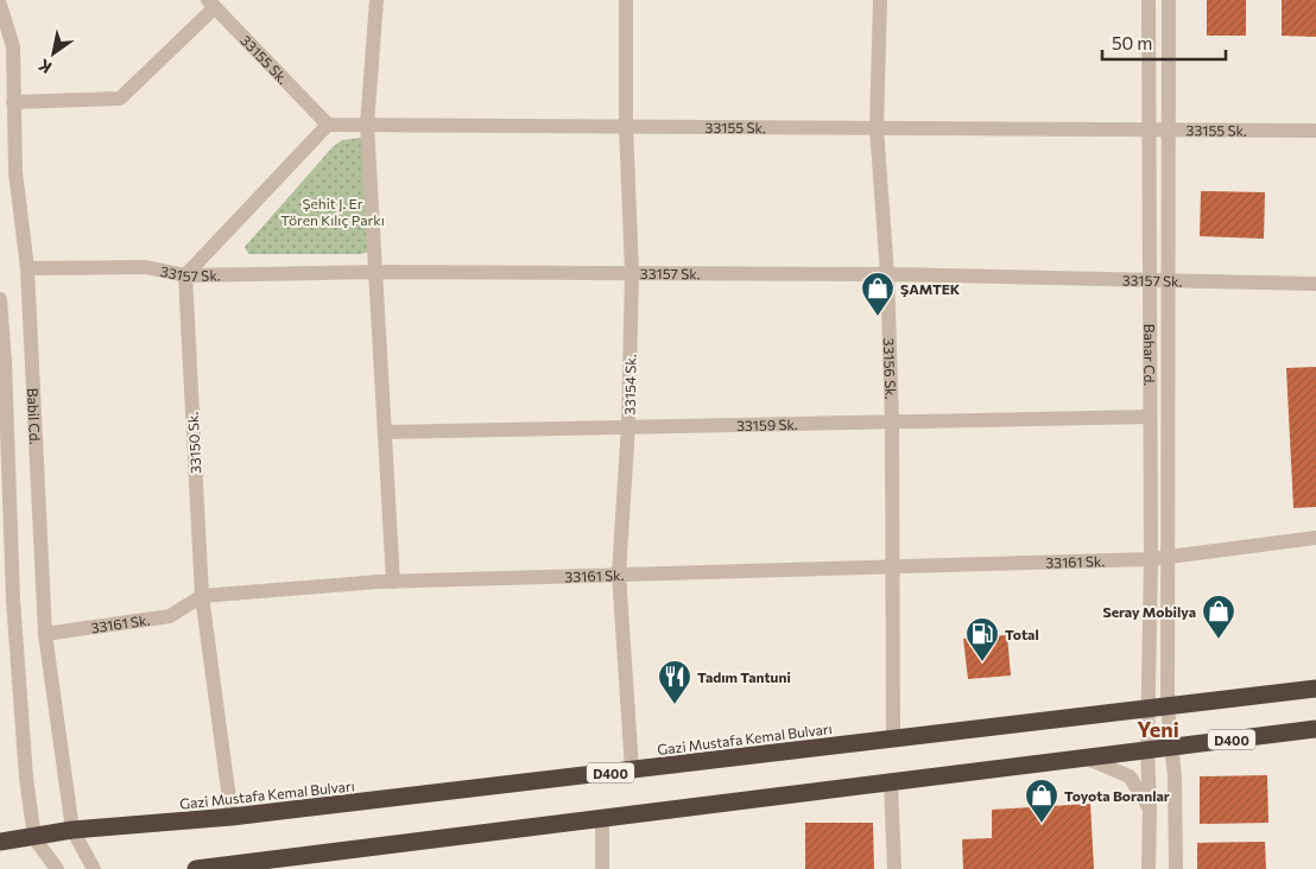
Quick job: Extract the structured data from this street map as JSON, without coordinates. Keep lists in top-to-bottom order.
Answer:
{
  "streets": {
    "highway": ["Gazi Mustafa Kemal Bulvarı", "D400"],
    "street": [
      "33155 Sk.",
      "33157 Sk.",
      "Bahar Cd.",
      "33156 Sk.",
      "33154 Sk.",
      "Babil Cd.",
      "33159 Sk.",
      "33150 Sk.",
      "33161 Sk."
    ]
  },
  "crossings": [
    ["33155 Sk.", "Bahar Cd."],
    ["33155 Sk.", "33156 Sk."],
    ["33155 Sk.", "33154 Sk."],
    ["33157 Sk.", "Bahar Cd."],
    ["33157 Sk.", "33156 Sk."],
    ["33157 Sk.", "33154 Sk."],
    ["33157 Sk.", "Babil Cd."],
    ["33157 Sk.", "33150 Sk."],
    ["Bahar Cd.", "33159 Sk."],
    ["Bahar Cd.", "33161 Sk."],
    ["Bahar Cd.", "Gazi Mustafa Kemal Bulvarı"],
    ["Bahar Cd.", "D400"],
    ["33156 Sk.", "33159 Sk."],
    ["33156 Sk.", "33161 Sk."],
    ["33156 Sk.", "Gazi Mustafa Kemal Bulvarı"],
    ["33154 Sk.", "33159 Sk."],
    ["33154 Sk.", "33161 Sk."],
    ["33154 Sk.", "Gazi Mustafa Kemal Bulvarı"],
    ["Babil Cd.", "33161 Sk."],
    ["Babil Cd.", "Gazi Mustafa Kemal Bulvarı"],
    ["33150 Sk.", "33161 Sk."],
    ["33150 Sk.", "Gazi Mustafa Kemal Bulvarı"]
  ],
  "districts": ["Yeni"],
  "parks": ["Şehit J. Er Tören Kılıç Parkı"],
  "places": {
    "shop": ["ŞAMTEK", "Seray Mobilya", "Toyota Boranlar"],
    "fuel station": ["Total"],
    "restaurant": ["Tadım Tantuni"]
  },
  "scale_bar": "50 m",
  "north": "bottom left"
}
